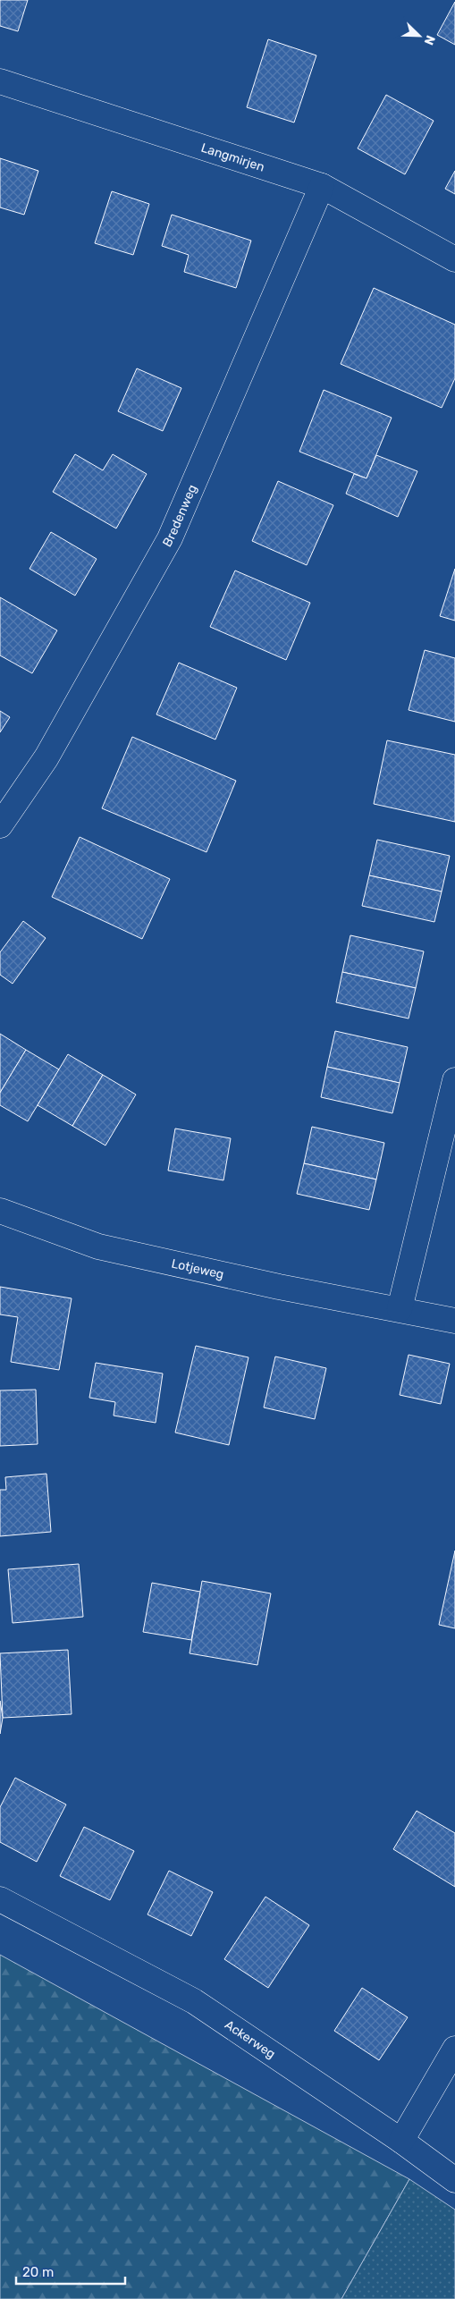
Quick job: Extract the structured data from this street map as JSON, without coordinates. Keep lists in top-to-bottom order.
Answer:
{
  "streets": {
    "street": [
      "Langmirjen",
      "Bredenweg",
      "Lotjeweg",
      "Ackerweg"
    ]
  },
  "crossings": [
    ["Langmirjen", "Bredenweg"]
  ],
  "scale_bar": "20 m",
  "north": "bottom right"
}
